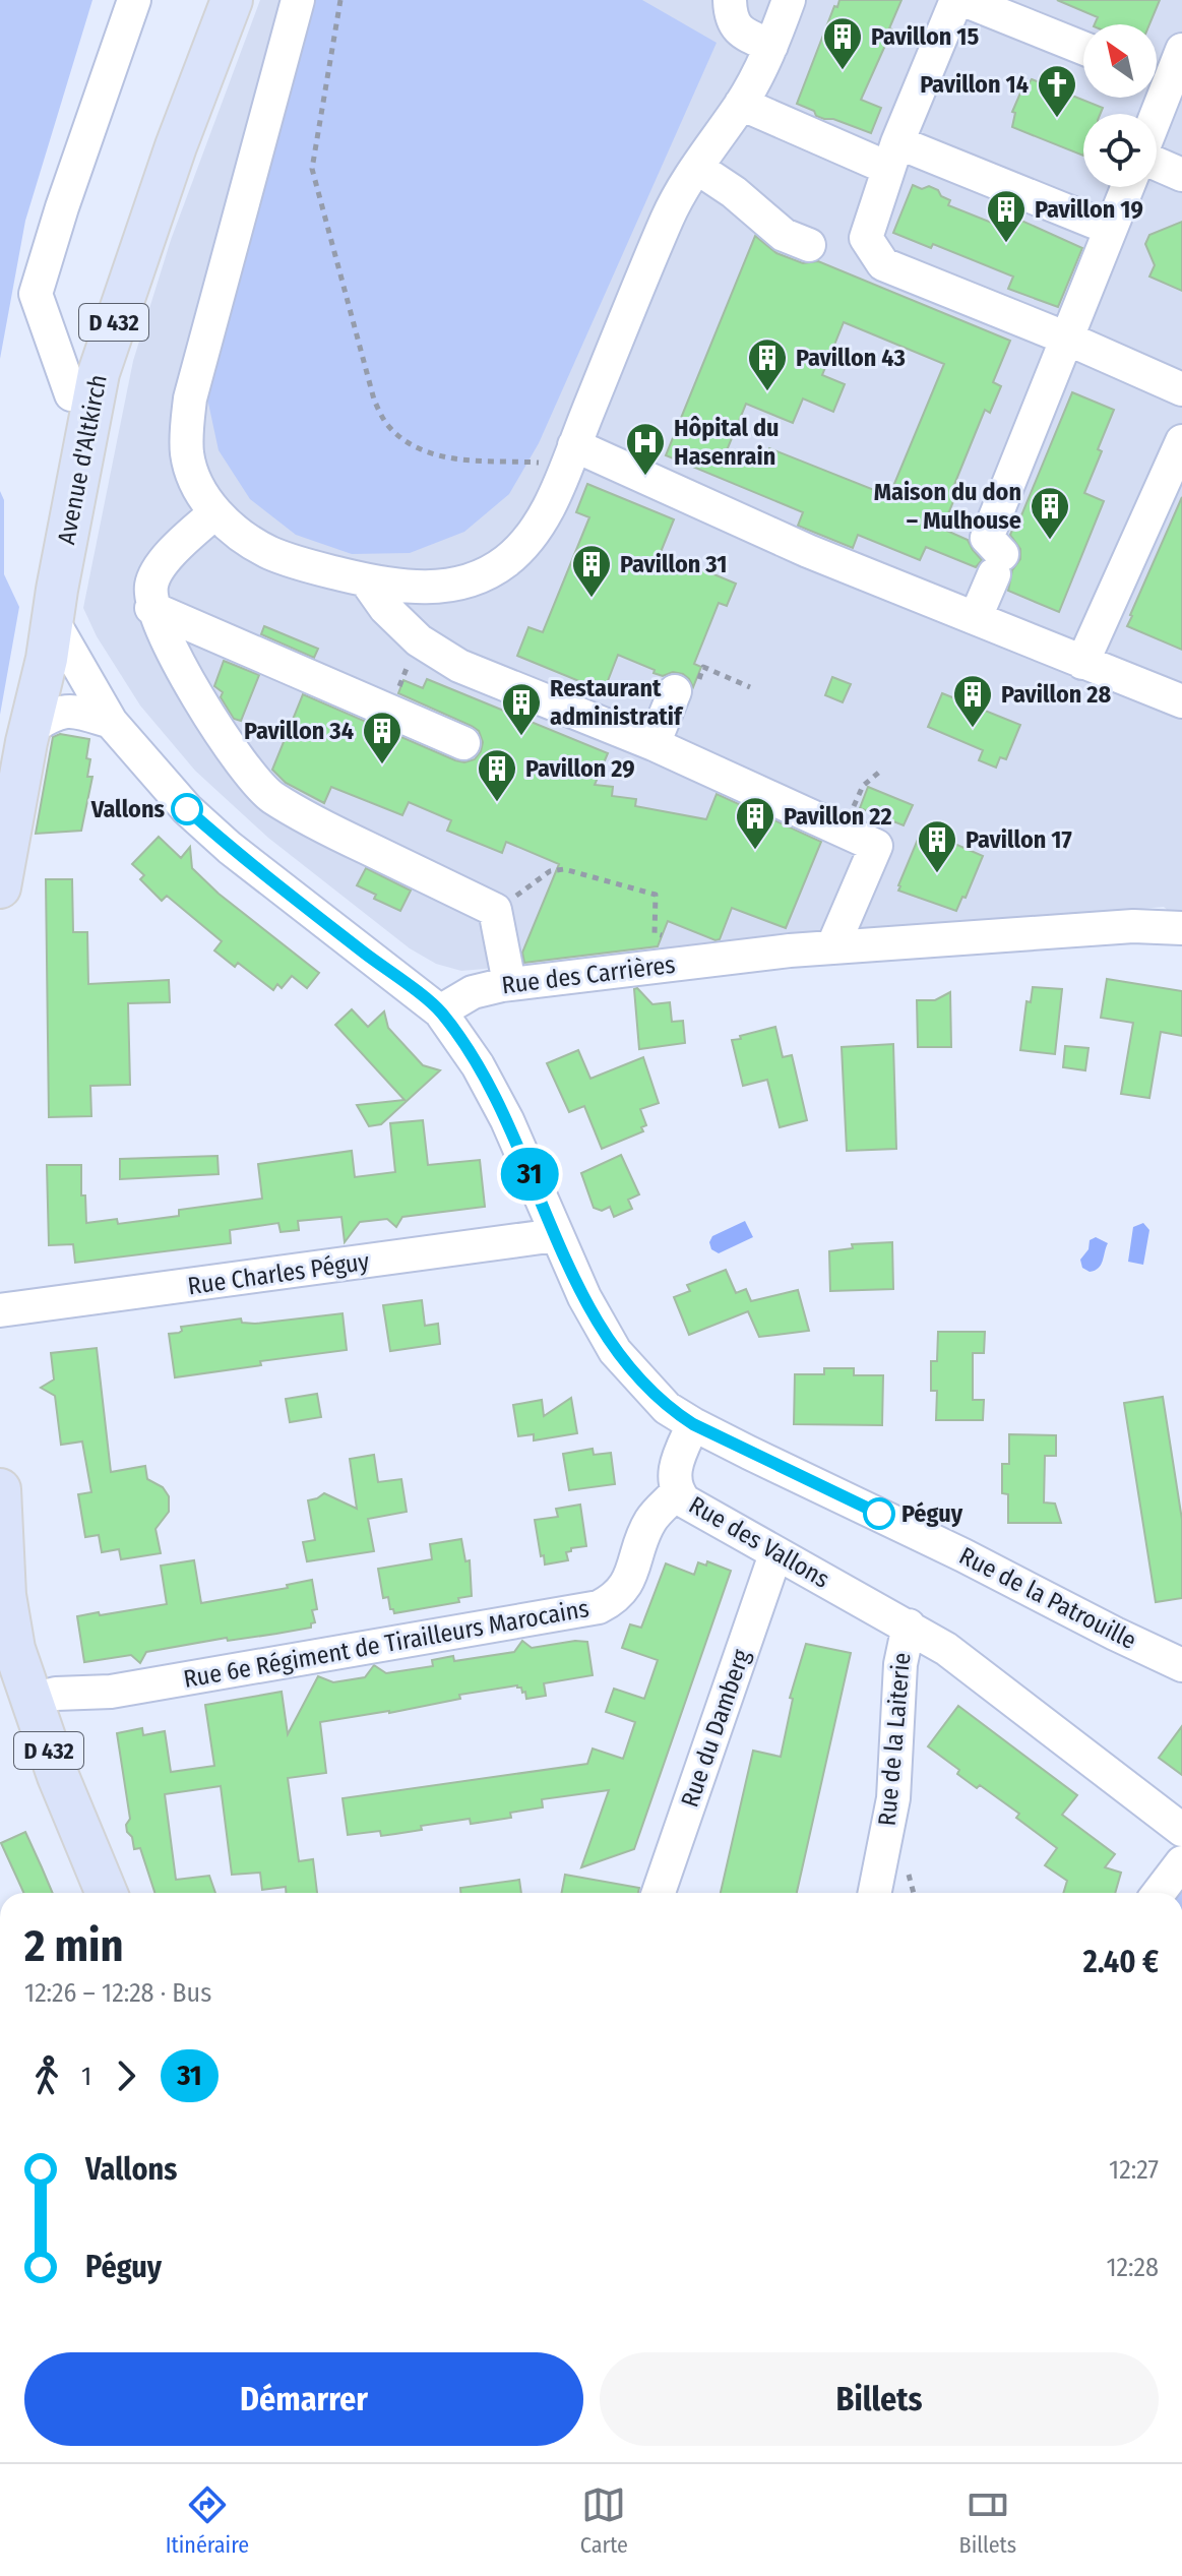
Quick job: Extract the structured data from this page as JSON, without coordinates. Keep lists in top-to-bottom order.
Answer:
{
  "streets": {
    "main road": ["D 432", "Avenue d'Altkirch"],
    "street": [
      "Rue des Carrières",
      "Rue Charles Péguy",
      "Rue des Vallons",
      "Rue de la Patrouille",
      "Rue 6e Régiment de Tirailleurs Marocains",
      "Rue du Damberg",
      "Rue de la Laiterie"
    ]
  },
  "crossings": [
    ["D 432", "Rue 6e Régiment de Tirailleurs Marocains"],
    ["Rue des Vallons", "Rue de la Patrouille"],
    ["Rue des Vallons", "Rue 6e Régiment de Tirailleurs Marocains"],
    ["Rue des Vallons", "Rue du Damberg"],
    ["Rue des Vallons", "Rue de la Laiterie"]
  ],
  "places": {
    "building": [
      "Pavillon 15",
      "Pavillon 19",
      "Pavillon 43",
      "Maison du don – Mulhouse",
      "Pavillon 31",
      "Pavillon 28",
      "Restaurant administratif",
      "Pavillon 34",
      "Pavillon 29",
      "Pavillon 22",
      "Pavillon 17"
    ],
    "church": ["Pavillon 14"],
    "hospital": ["Hôpital du Hasenrain"],
    "other": ["Vallons", "Péguy"]
  },
  "lines": ["bus line 31"],
  "north": "top left",
  "page": {
    "on_map": "31",
    "heading": ["2 min", "12:26 – 12:28 · Bus", "2.40 €"],
    "legs": ["1", "31"],
    "list": [
      {
        "name": "Vallons",
        "value": "12:27"
      },
      {
        "name": "Péguy",
        "value": "12:28"
      }
    ],
    "buttons": ["Démarrer", "Billets"],
    "tabs": ["Itinéraire", "Carte", "Billets"]
  }
}
